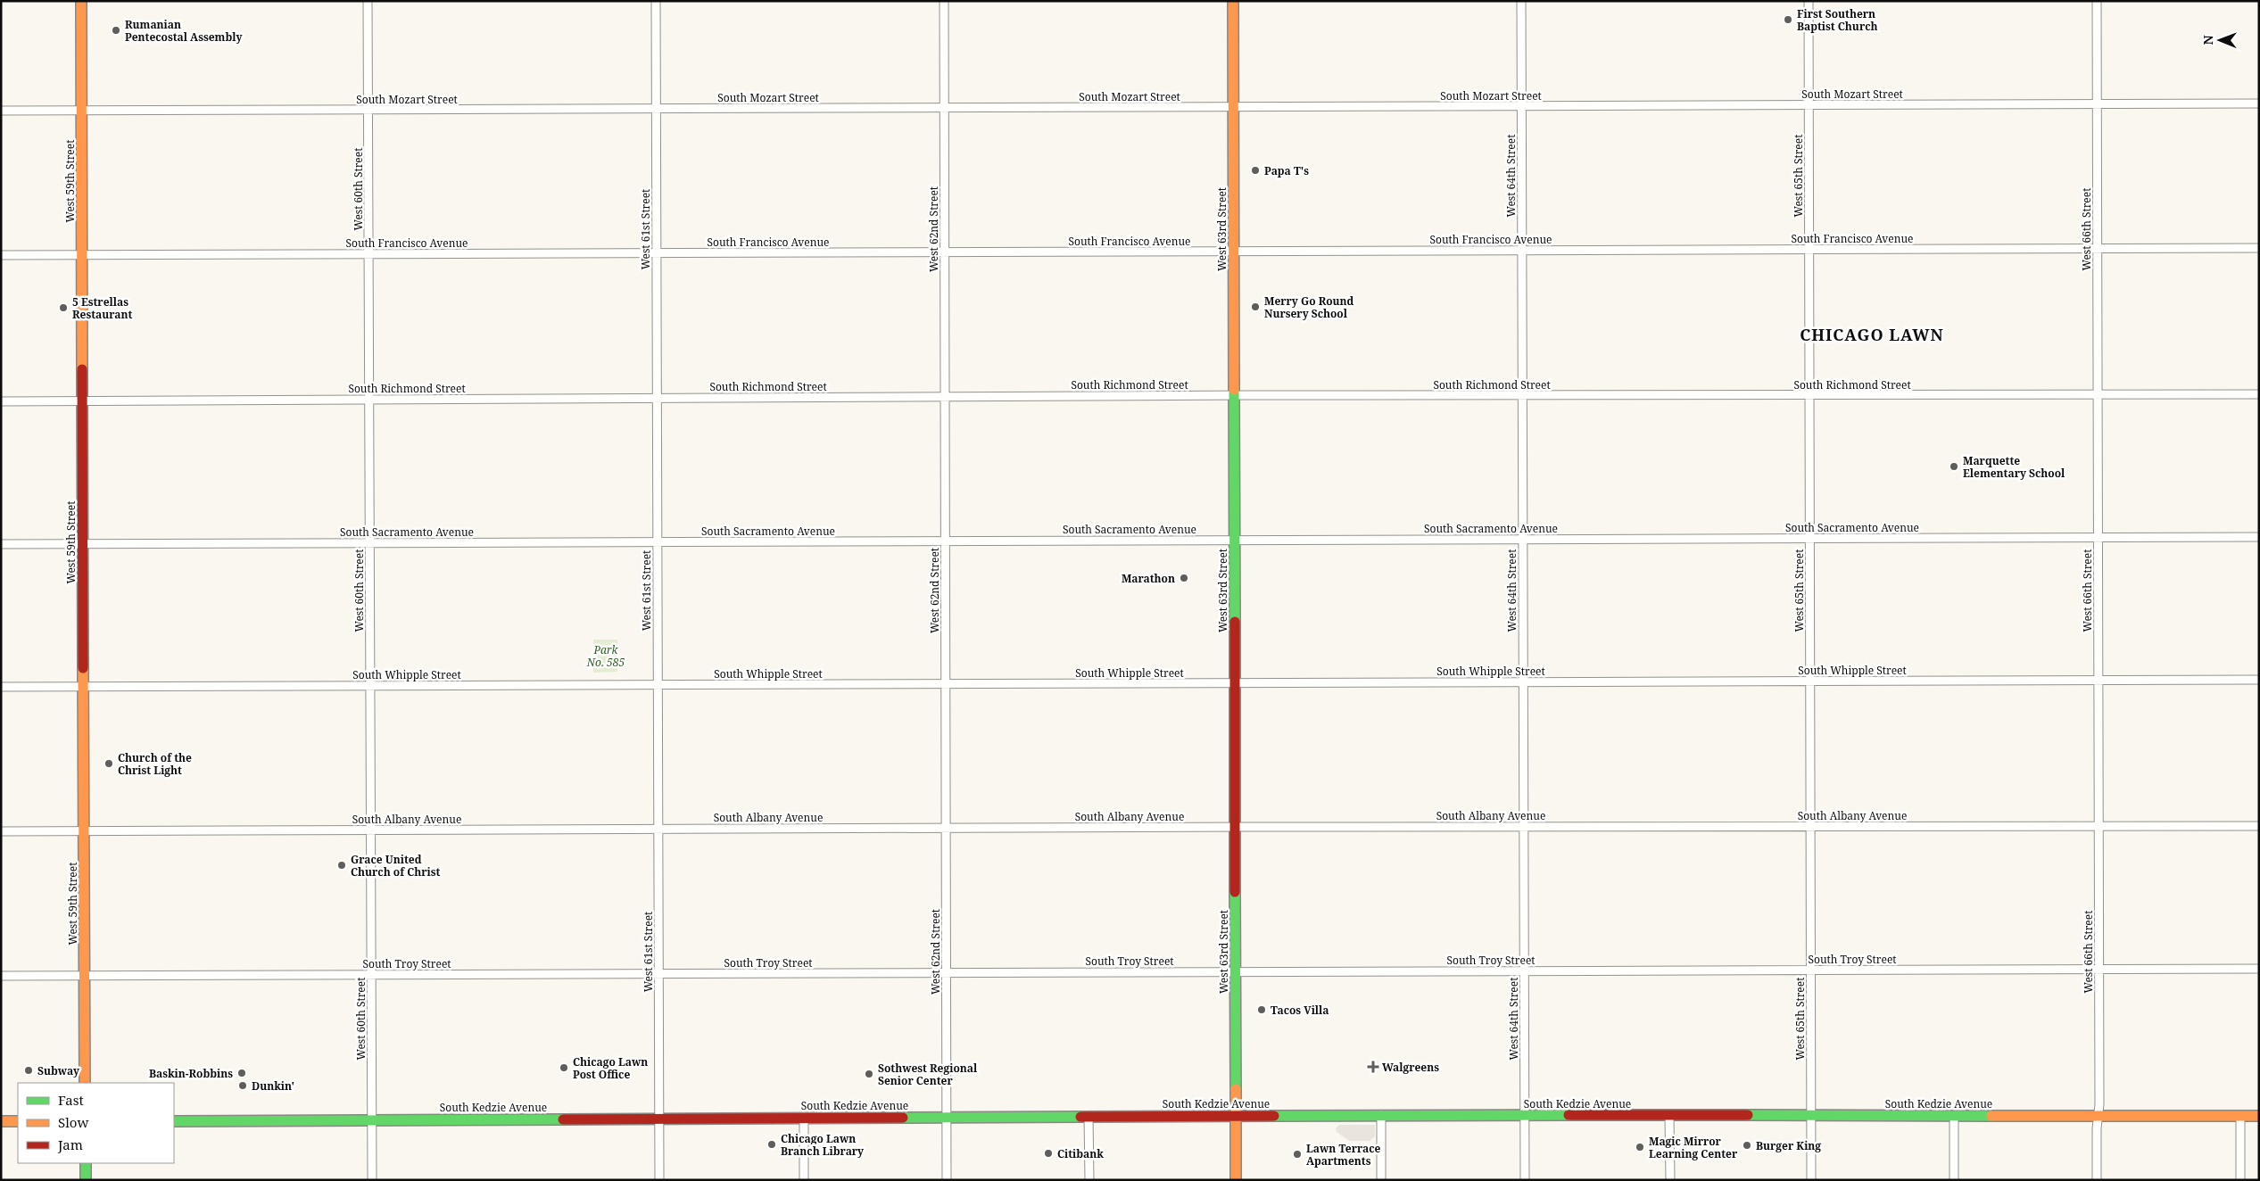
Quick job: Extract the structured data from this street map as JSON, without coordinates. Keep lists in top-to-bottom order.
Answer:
{
  "streets": {
    "main road": ["West 59th Street", "West 63rd Street", "South Kedzie Avenue"],
    "street": [
      "South Mozart Street",
      "West 64th Street",
      "West 65th Street",
      "West 60th Street",
      "West 61st Street",
      "West 62nd Street",
      "West 66th Street",
      "South Francisco Avenue",
      "South Richmond Street",
      "South Sacramento Avenue",
      "South Whipple Street",
      "South Albany Avenue",
      "South Troy Street"
    ]
  },
  "crossings": [
    ["South Mozart Street", "West 64th Street"],
    ["South Mozart Street", "West 65th Street"],
    ["South Mozart Street", "West 59th Street"],
    ["South Mozart Street", "West 60th Street"],
    ["South Mozart Street", "West 61st Street"],
    ["South Mozart Street", "West 62nd Street"],
    ["South Mozart Street", "West 63rd Street"],
    ["South Mozart Street", "West 66th Street"],
    ["West 64th Street", "South Francisco Avenue"],
    ["West 64th Street", "South Richmond Street"],
    ["West 64th Street", "South Sacramento Avenue"],
    ["West 64th Street", "South Whipple Street"],
    ["West 64th Street", "South Albany Avenue"],
    ["West 64th Street", "South Troy Street"],
    ["West 64th Street", "South Kedzie Avenue"],
    ["West 65th Street", "South Francisco Avenue"],
    ["West 65th Street", "South Richmond Street"],
    ["West 65th Street", "South Sacramento Avenue"],
    ["West 65th Street", "South Whipple Street"],
    ["West 65th Street", "South Albany Avenue"],
    ["West 65th Street", "South Troy Street"],
    ["West 65th Street", "South Kedzie Avenue"],
    ["West 59th Street", "South Francisco Avenue"],
    ["West 59th Street", "South Richmond Street"],
    ["West 59th Street", "South Sacramento Avenue"],
    ["West 59th Street", "South Whipple Street"],
    ["West 59th Street", "South Albany Avenue"],
    ["West 59th Street", "South Troy Street"],
    ["West 60th Street", "South Francisco Avenue"],
    ["West 60th Street", "South Richmond Street"],
    ["West 60th Street", "South Sacramento Avenue"],
    ["West 60th Street", "South Whipple Street"],
    ["West 60th Street", "South Albany Avenue"],
    ["West 60th Street", "South Troy Street"],
    ["West 60th Street", "South Kedzie Avenue"],
    ["West 61st Street", "South Francisco Avenue"],
    ["West 61st Street", "South Richmond Street"],
    ["West 61st Street", "South Sacramento Avenue"],
    ["West 61st Street", "South Whipple Street"],
    ["West 61st Street", "South Albany Avenue"],
    ["West 61st Street", "South Troy Street"],
    ["West 61st Street", "South Kedzie Avenue"],
    ["West 62nd Street", "South Francisco Avenue"],
    ["West 62nd Street", "South Richmond Street"],
    ["West 62nd Street", "South Sacramento Avenue"],
    ["West 62nd Street", "South Whipple Street"],
    ["West 62nd Street", "South Albany Avenue"],
    ["West 62nd Street", "South Troy Street"],
    ["West 62nd Street", "South Kedzie Avenue"],
    ["West 63rd Street", "South Francisco Avenue"],
    ["West 63rd Street", "South Richmond Street"],
    ["West 63rd Street", "South Sacramento Avenue"],
    ["West 63rd Street", "South Whipple Street"],
    ["West 63rd Street", "South Albany Avenue"],
    ["West 63rd Street", "South Troy Street"],
    ["West 63rd Street", "South Kedzie Avenue"],
    ["West 66th Street", "South Francisco Avenue"],
    ["West 66th Street", "South Richmond Street"],
    ["West 66th Street", "South Sacramento Avenue"],
    ["West 66th Street", "South Whipple Street"],
    ["West 66th Street", "South Albany Avenue"],
    ["West 66th Street", "South Troy Street"],
    ["West 66th Street", "South Kedzie Avenue"]
  ],
  "districts": ["CHICAGO LAWN"],
  "parks": ["Park No. 585"],
  "places": {
    "other": [
      "First Southern Baptist Church",
      "Rumanian Pentecostal Assembly",
      "Papa T's",
      "Merry Go Round Nursery School",
      "5 Estrellas Restaurant",
      "Marquette Elementary School",
      "Marathon",
      "Church of the Christ Light",
      "Grace United Church of Christ",
      "Tacos Villa",
      "Chicago Lawn Post Office",
      "Subway",
      "Baskin-Robbins",
      "Sothwest Regional Senior Center",
      "Dunkin'",
      "Chicago Lawn Branch Library",
      "Burger King",
      "Magic Mirror Learning Center",
      "Citibank",
      "Lawn Terrace Apartments"
    ],
    "health": ["Walgreens"]
  },
  "legend": ["Fast", "Slow", "Jam"],
  "north": "left"
}
